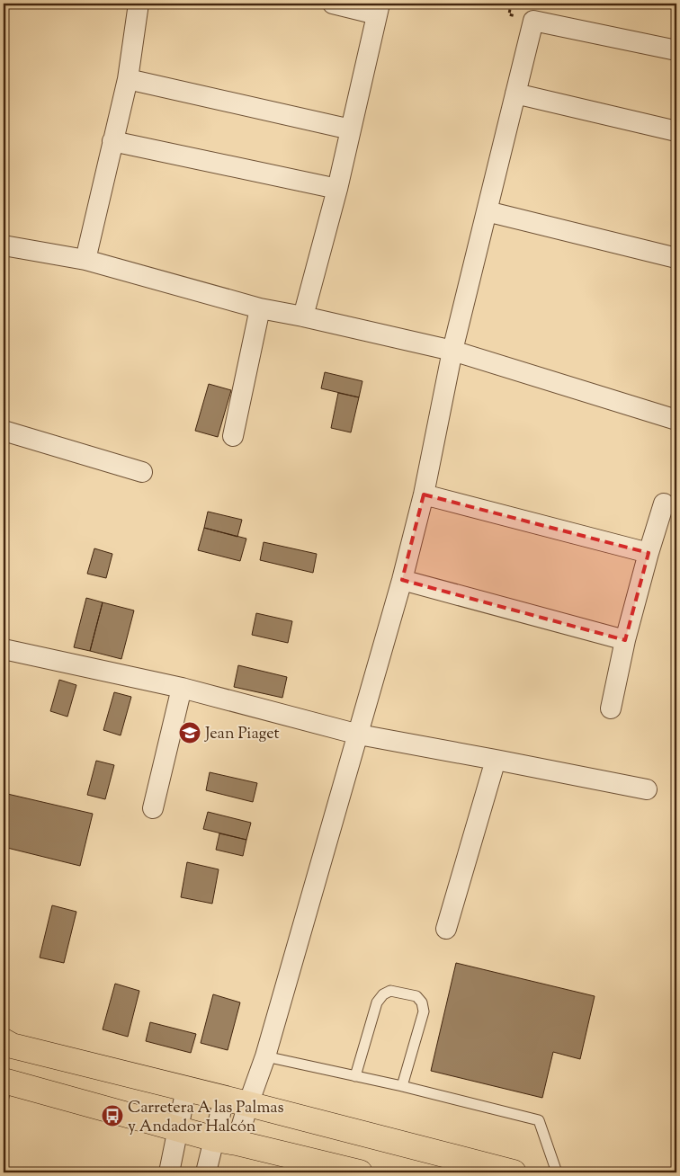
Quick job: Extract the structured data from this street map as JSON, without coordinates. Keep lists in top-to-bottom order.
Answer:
{
  "places": {
    "school or university": ["Jean Piaget"],
    "bus stop": ["Carretera A las Palmas y Andador Halcón"]
  }
}
